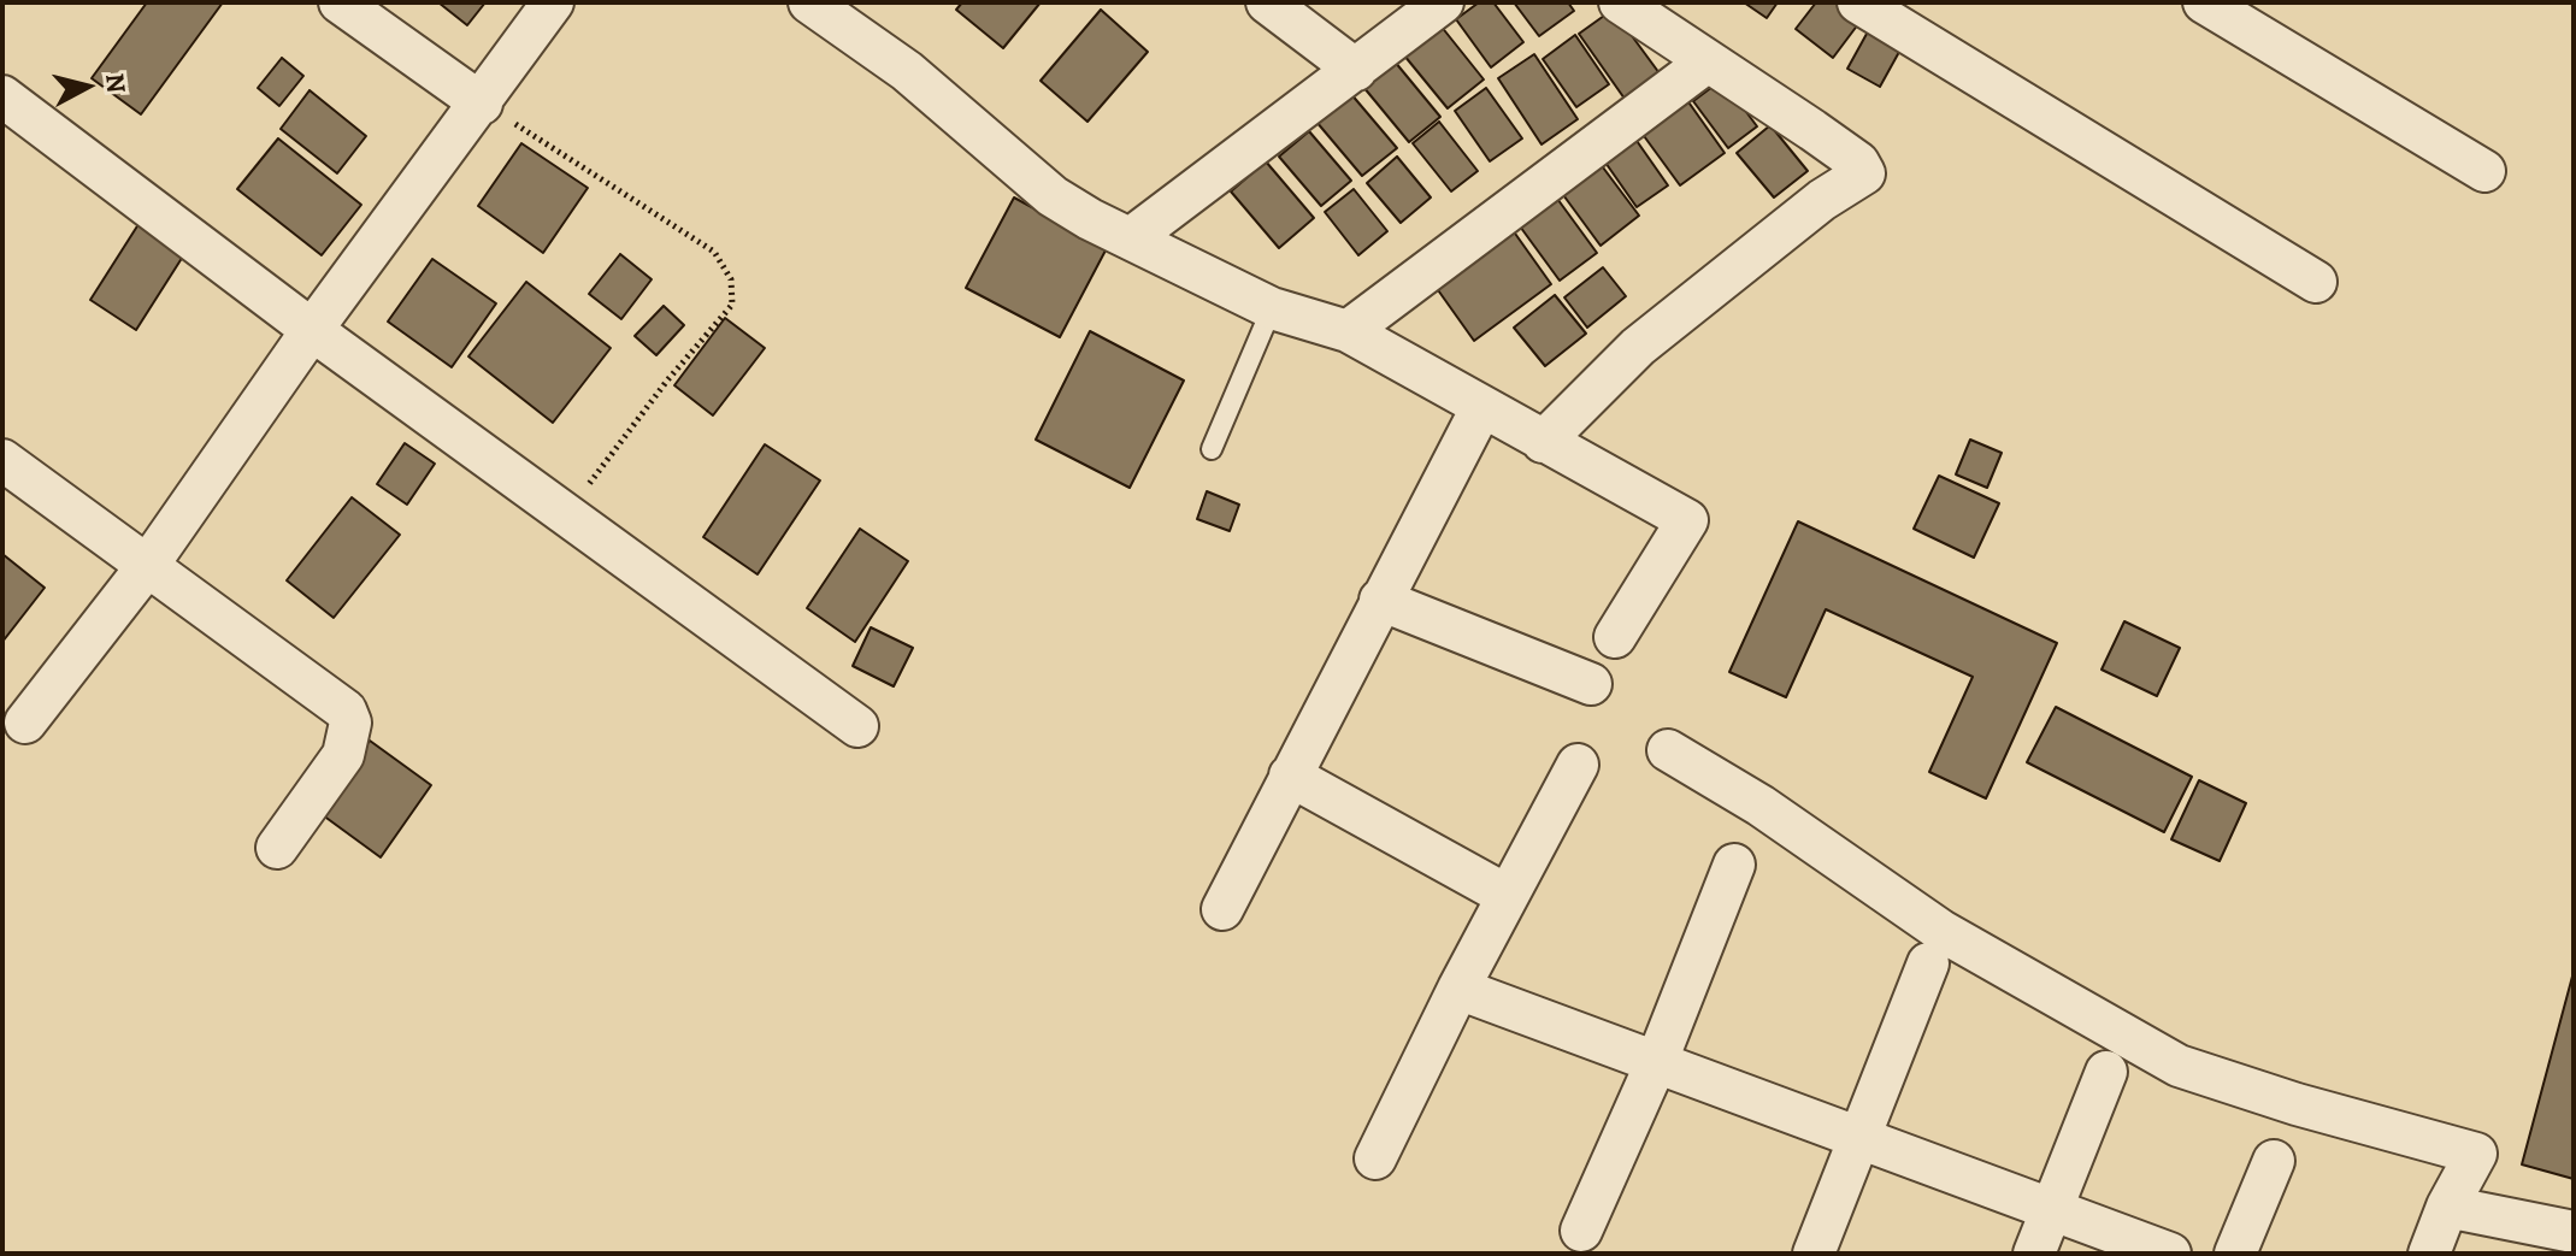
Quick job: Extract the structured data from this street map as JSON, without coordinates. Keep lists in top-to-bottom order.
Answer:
{
  "north": "right"
}
